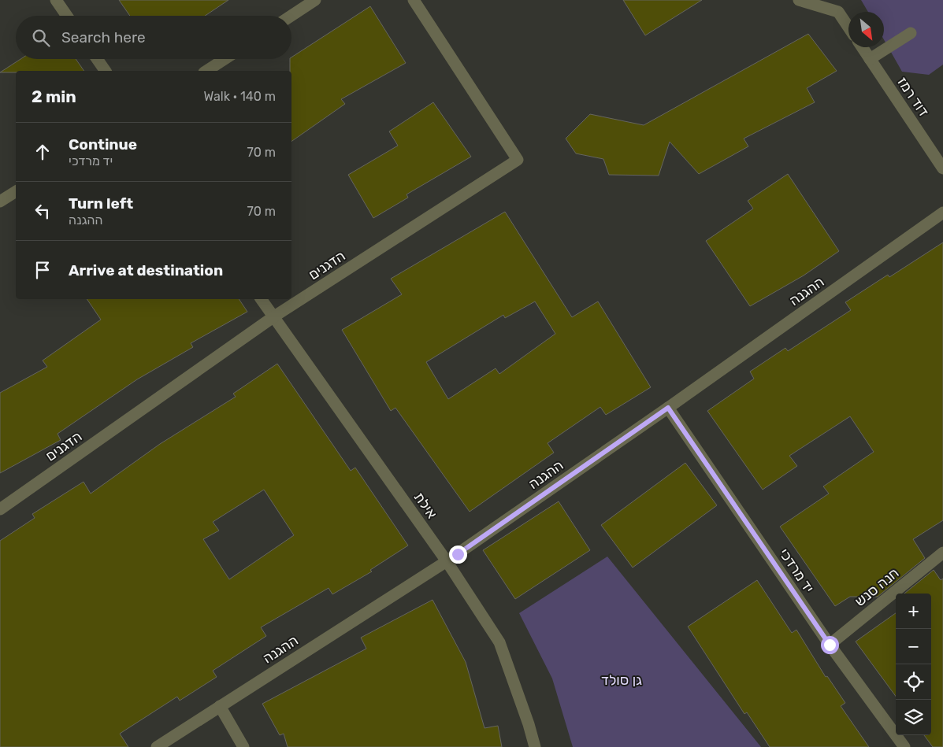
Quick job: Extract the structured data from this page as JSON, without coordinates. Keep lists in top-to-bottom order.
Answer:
{
  "streets": {
    "street": [
      "דוד רמז",
      "הדגנים",
      "ההגנה",
      "אילת",
      "יד מרדכי",
      "חנה סנש"
    ]
  },
  "crossings": [
    ["הדגנים", "אילת"],
    ["ההגנה", "אילת"],
    ["ההגנה", "יד מרדכי"],
    ["יד מרדכי", "חנה סנש"]
  ],
  "parks": ["גן סולד"],
  "north": "bottom right",
  "page": {
    "search": "Search here",
    "heading": ["2 min", "Walk · 140 m"],
    "list": [
      ["Continue", "יד מרדכי", "70 m"],
      ["Turn left", "ההגנה", "70 m"],
      "Arrive at destination"
    ],
    "map_buttons": ["+", "−"]
  }
}
